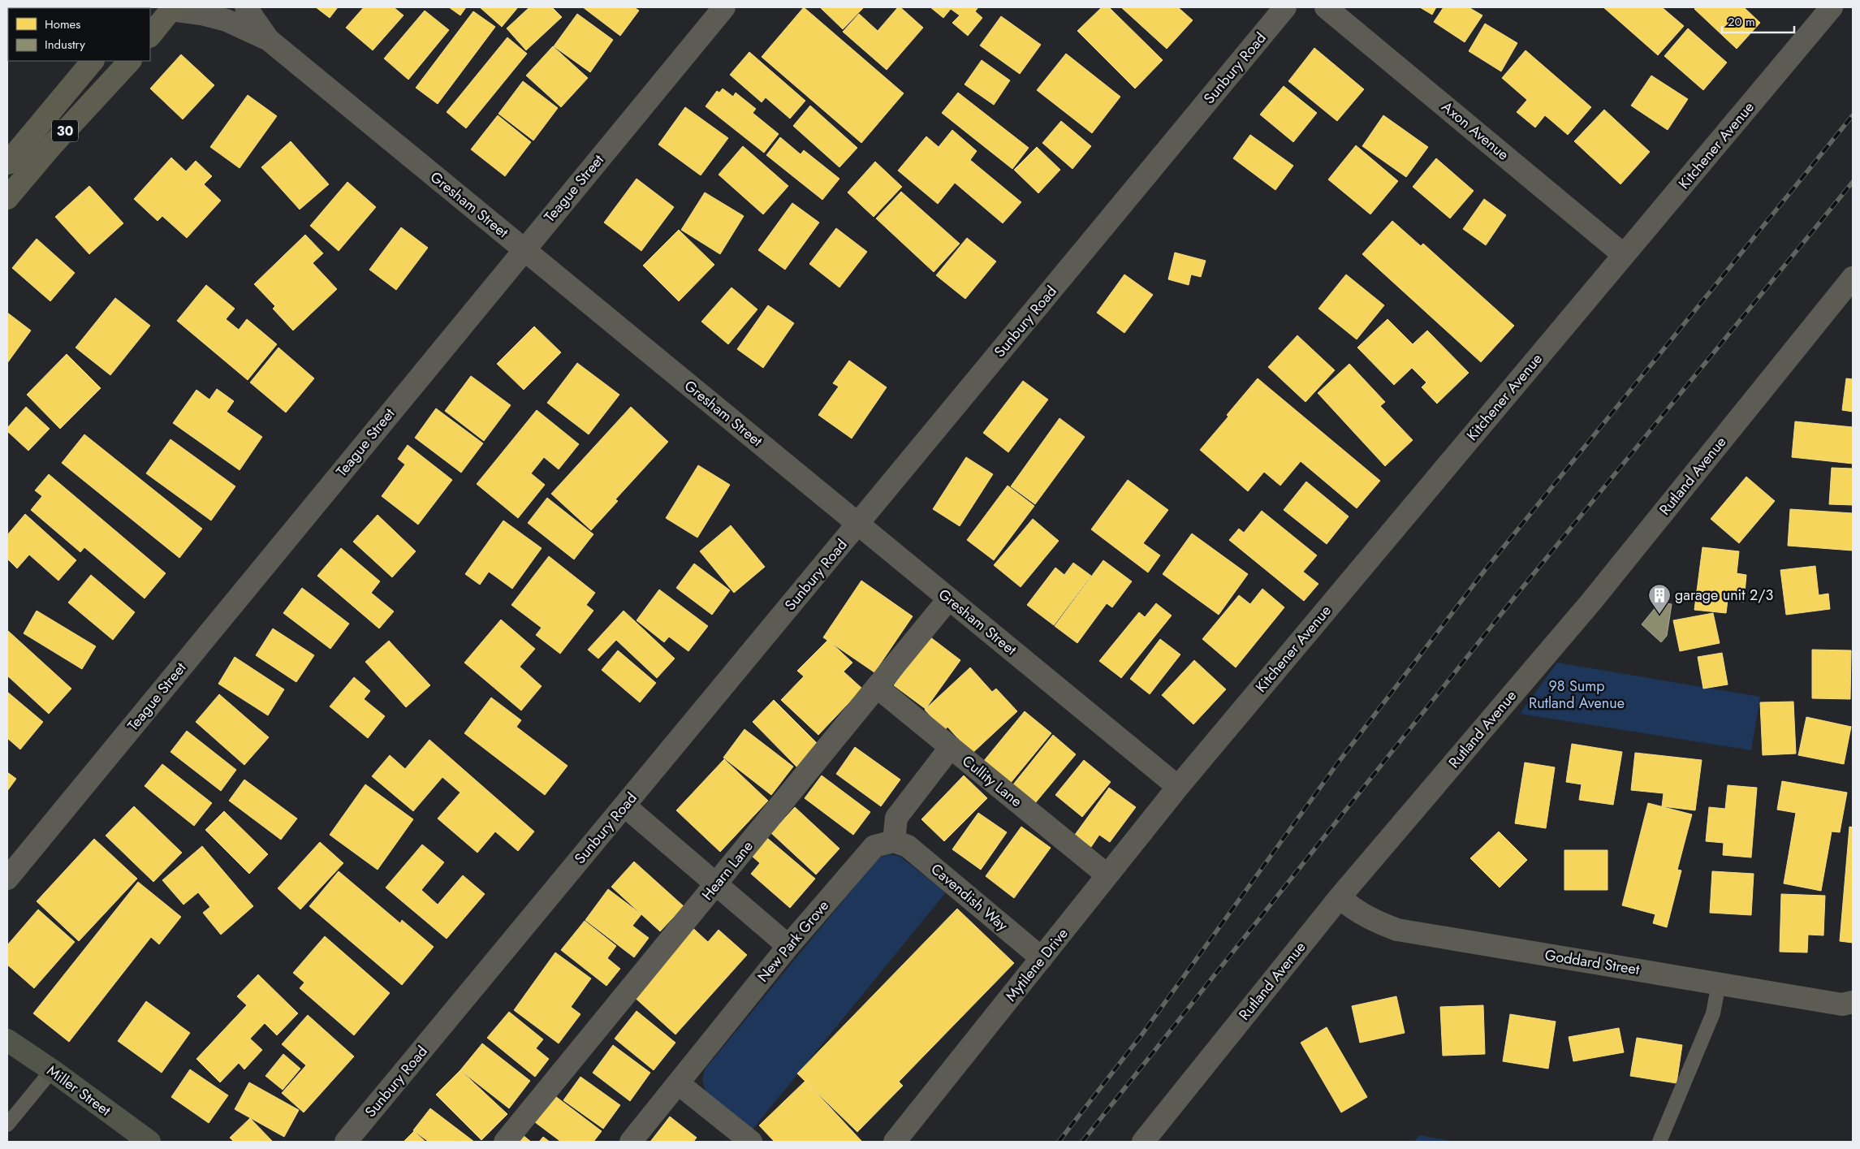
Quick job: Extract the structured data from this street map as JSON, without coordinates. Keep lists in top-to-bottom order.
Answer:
{
  "streets": {
    "highway": ["30"],
    "main road": ["Miller Street"],
    "street": [
      "Sunbury Road",
      "Axon Avenue",
      "Kitchener Avenue",
      "Teague Street",
      "Gresham Street",
      "Rutland Avenue",
      "Cullity Lane",
      "Hearn Lane",
      "Cavendish Way",
      "New Park Grove",
      "Goddard Street",
      "Mytilene Drive"
    ]
  },
  "crossings": [
    ["Sunbury Road", "Gresham Street"],
    ["Axon Avenue", "Kitchener Avenue"],
    ["Kitchener Avenue", "Gresham Street"],
    ["Kitchener Avenue", "Mytilene Drive"],
    ["Teague Street", "Gresham Street"],
    ["Gresham Street", "Hearn Lane"],
    ["Gresham Street", "Mytilene Drive"],
    ["Rutland Avenue", "Goddard Street"],
    ["Cullity Lane", "Hearn Lane"],
    ["Cullity Lane", "Mytilene Drive"],
    ["Cavendish Way", "New Park Grove"],
    ["Cavendish Way", "Mytilene Drive"]
  ],
  "parks": ["98 Sump Rutland Avenue"],
  "places": {
    "building": ["garage unit 2/3"]
  },
  "legend": ["Homes", "Industry"],
  "scale_bar": "20 m"
}
